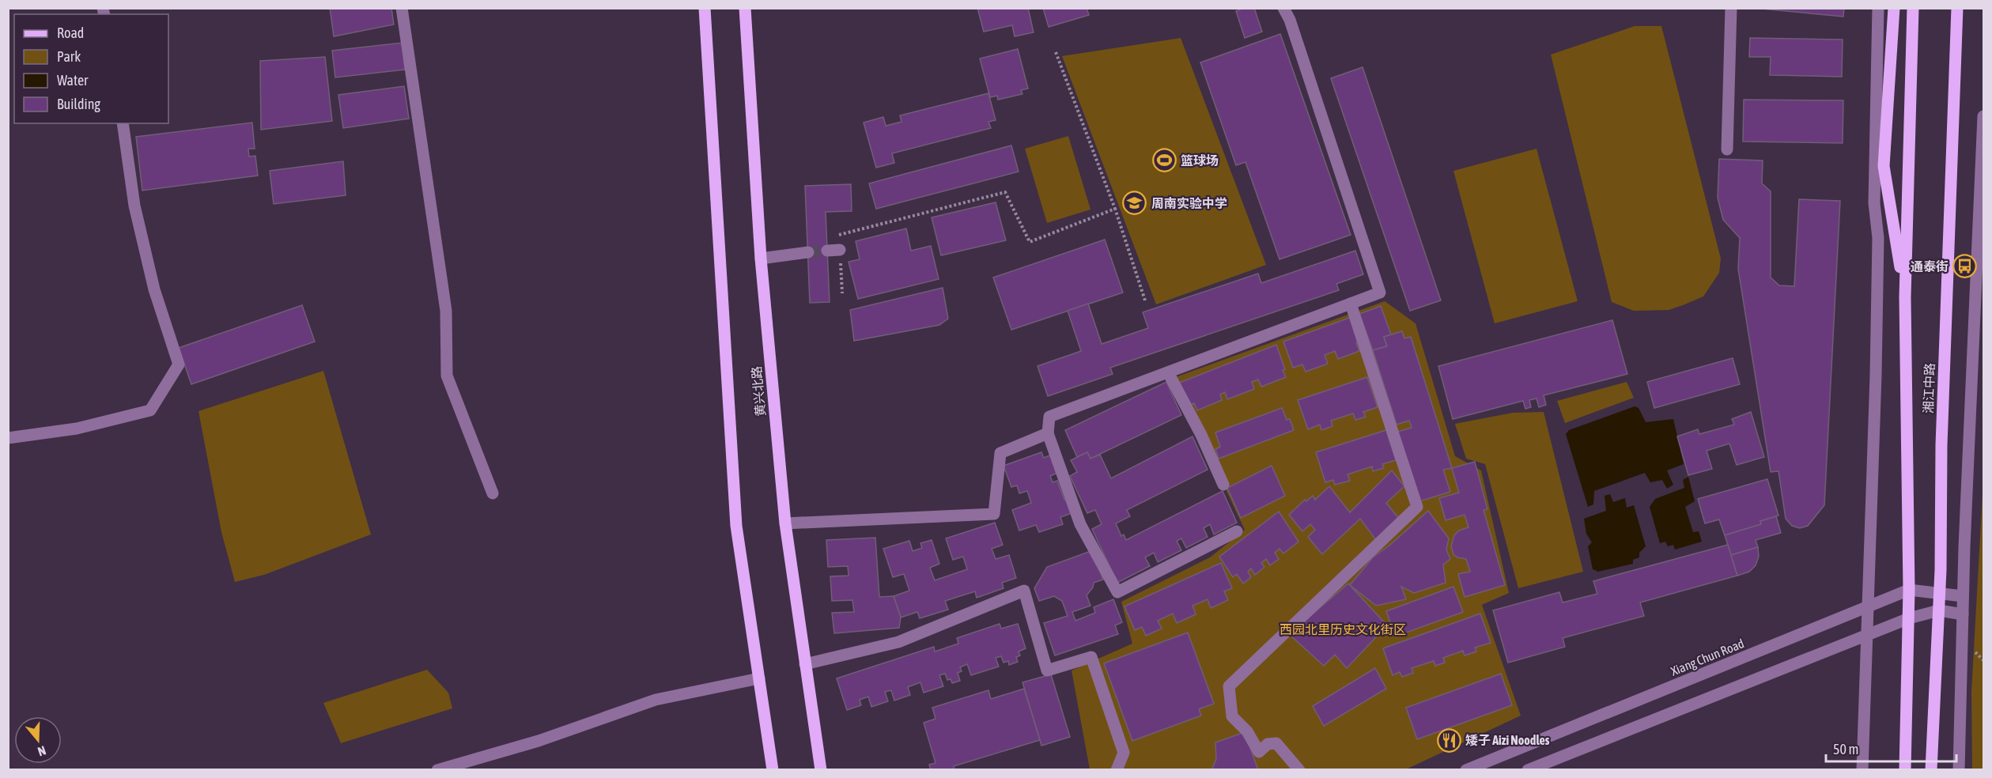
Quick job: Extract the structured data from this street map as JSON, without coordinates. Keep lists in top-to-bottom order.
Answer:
{
  "streets": {
    "main road": ["湘江中路", "黄兴北路"],
    "street": ["Xiang Chun Road"]
  },
  "crossings": [
    ["湘江中路", "Xiang Chun Road"]
  ],
  "parks": ["西园北里历史文化街区"],
  "places": {
    "sports": ["篮球场"],
    "school or university": ["周南实验中学"],
    "bus stop": ["通泰街"],
    "restaurant": ["矮子 Aizi Noodles"]
  },
  "legend": [
    "Road",
    "Park",
    "Water",
    "Building"
  ],
  "scale_bar": "50 m",
  "north": "bottom"
}
